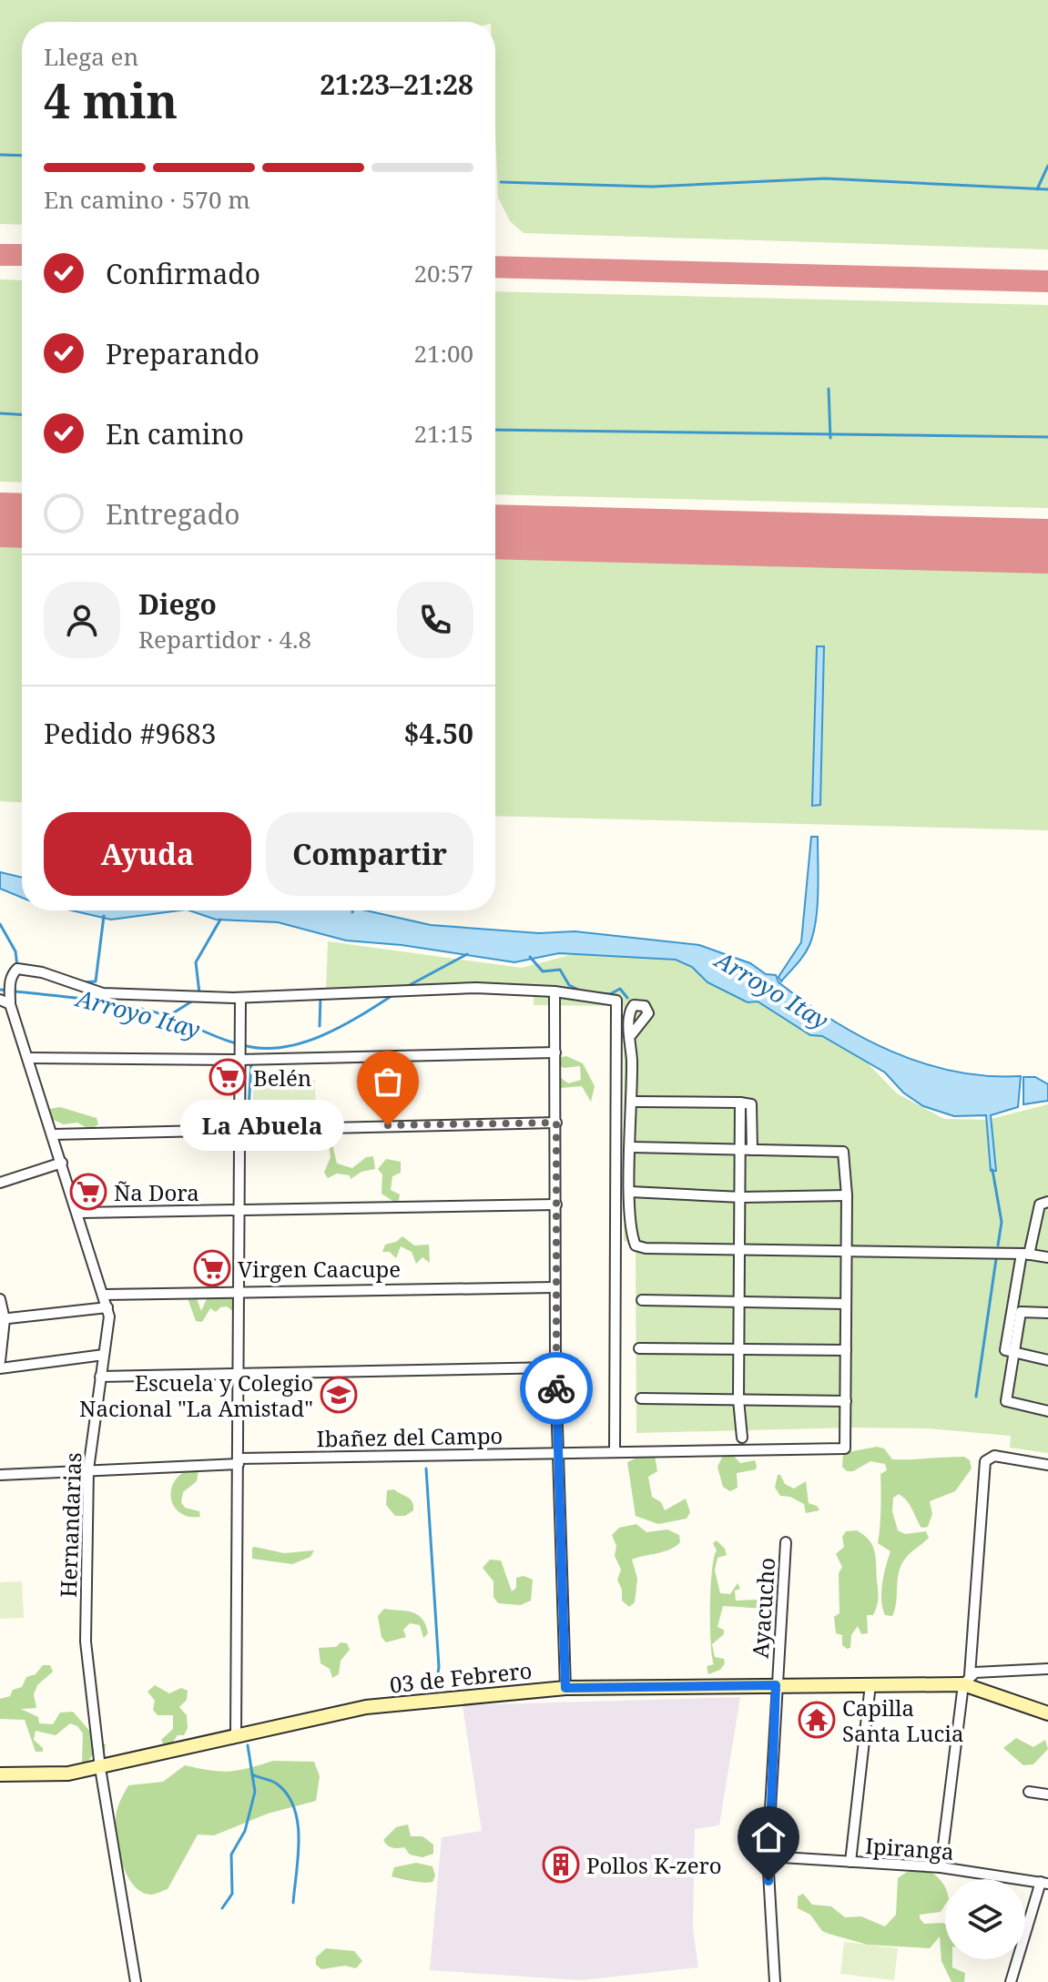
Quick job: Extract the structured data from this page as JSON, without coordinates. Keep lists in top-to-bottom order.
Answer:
{
  "streets": {
    "street": [
      "Ibañez del Campo",
      "Hernandarias",
      "Ayacucho",
      "03 de Febrero",
      "Ipiranga"
    ]
  },
  "crossings": [
    ["Ibañez del Campo", "Hernandarias"],
    ["Hernandarias", "03 de Febrero"],
    ["Ayacucho", "03 de Febrero"],
    ["Ayacucho", "Ipiranga"]
  ],
  "water": ["Arroyo Itay"],
  "places": {
    "supermarket": ["Belén", "Ña Dora", "Virgen Caacupe"],
    "other": ["La Abuela"],
    "school or university": ["Escuela y Colegio Nacional \"La Amistad\""],
    "temple": ["Capilla Santa Lucia"],
    "building": ["Pollos K-zero"]
  },
  "page": {
    "heading": ["4 min", "Llega en", "21:23–21:28"],
    "panel": [
      "Diego",
      "Repartidor · 4.8",
      "Pedido #9683",
      "$4.50"
    ],
    "bar": "En camino · 570 m",
    "list": [
      ["Confirmado", "20:57"],
      ["Preparando", "21:00"],
      ["En camino", "21:15"],
      "Entregado"
    ],
    "buttons": ["Ayuda", "Compartir"],
    "bubble": "La Abuela"
  }
}
